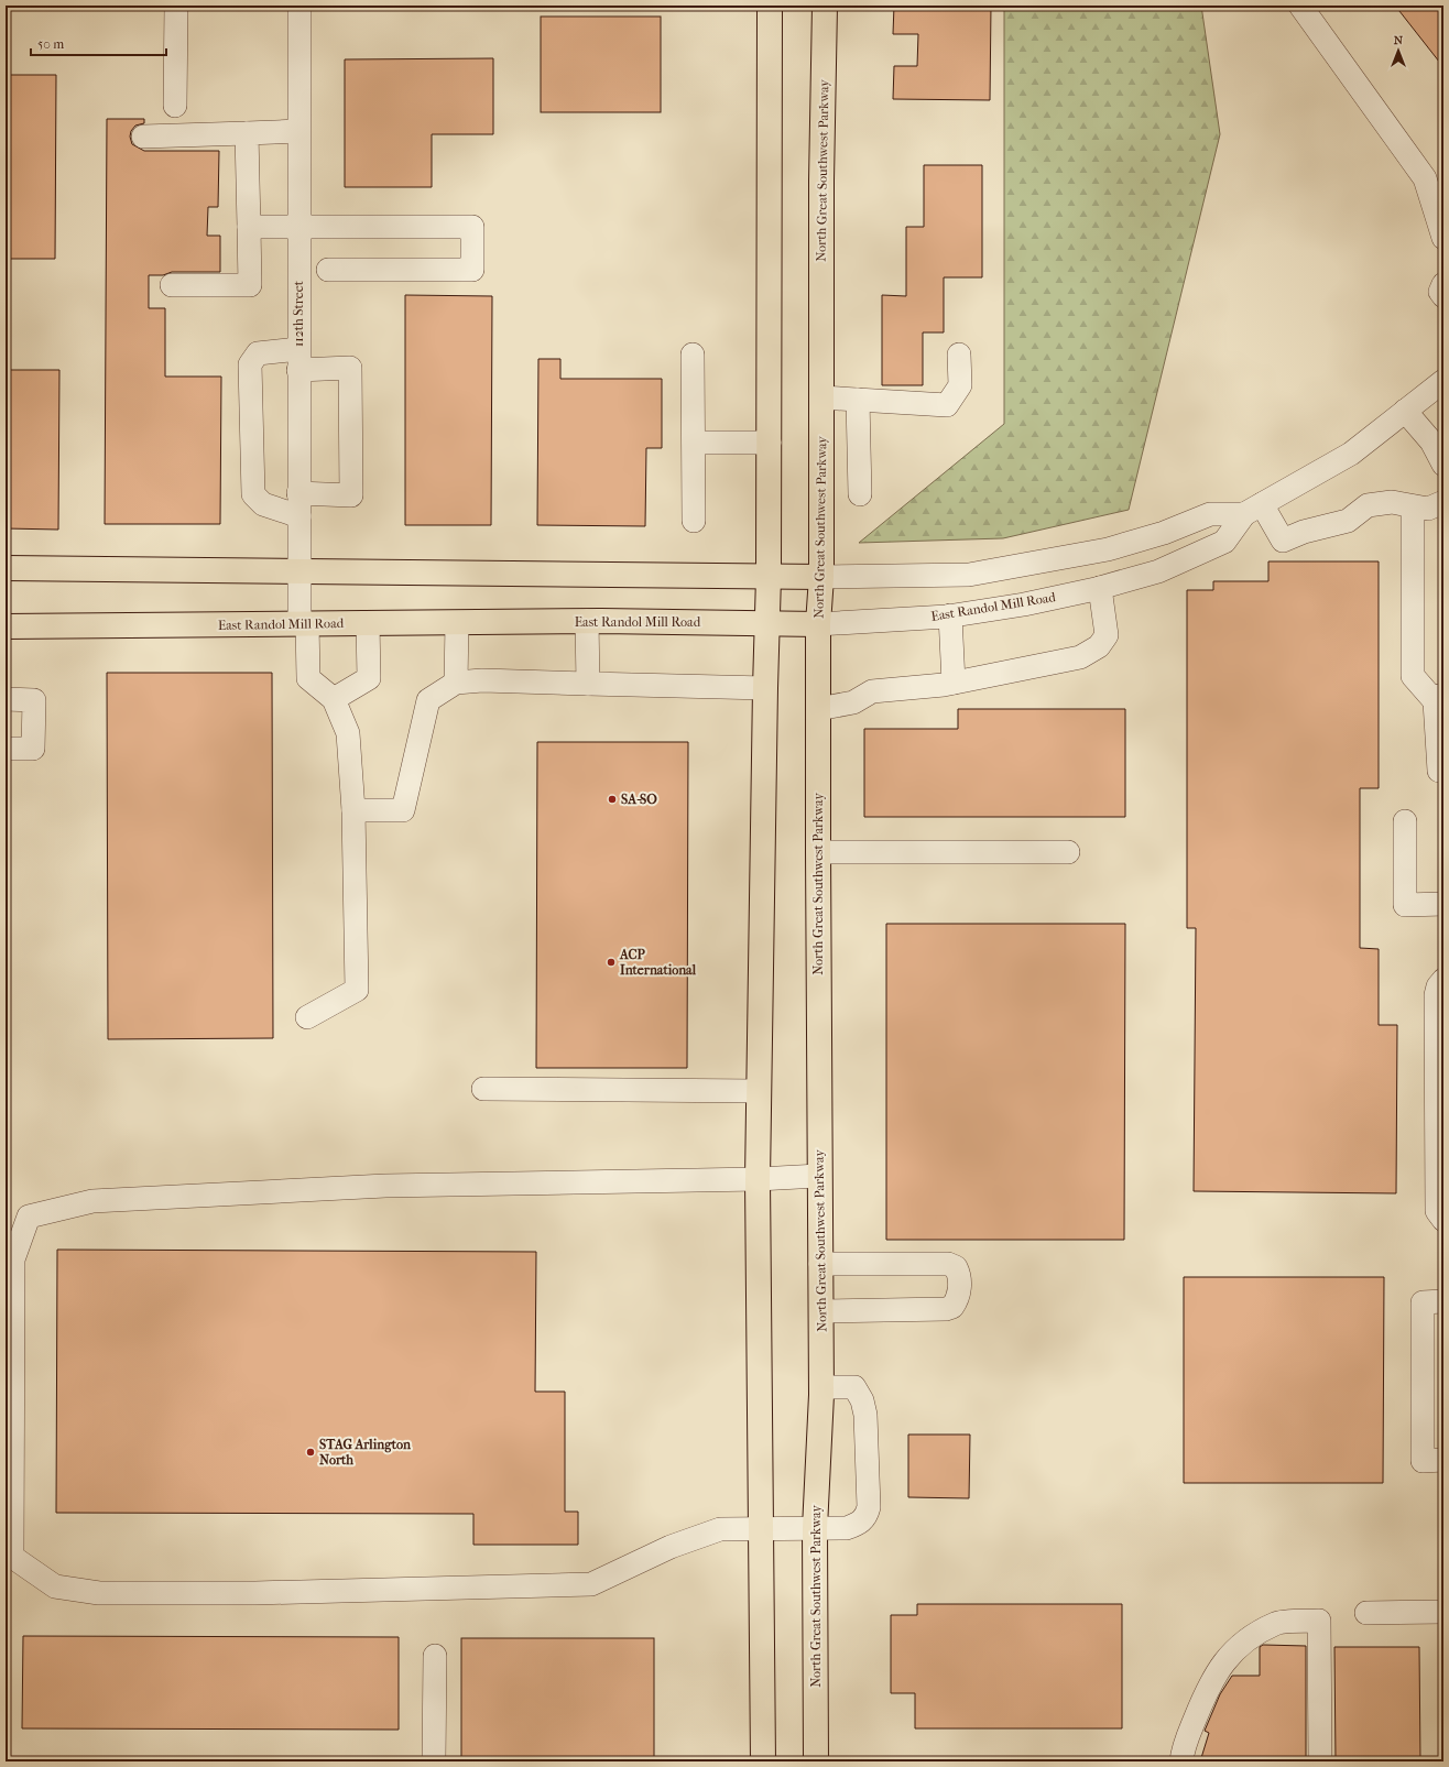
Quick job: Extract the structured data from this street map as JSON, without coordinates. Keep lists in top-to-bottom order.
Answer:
{
  "streets": {
    "main road": ["North Great Southwest Parkway", "East Randol Mill Road"],
    "street": ["112th Street"]
  },
  "crossings": [
    ["North Great Southwest Parkway", "East Randol Mill Road"],
    ["112th Street", "East Randol Mill Road"]
  ],
  "places": ["SA-SO", "ACP International", "STAG Arlington North"],
  "scale_bar": "50 m",
  "north": "top"
}
